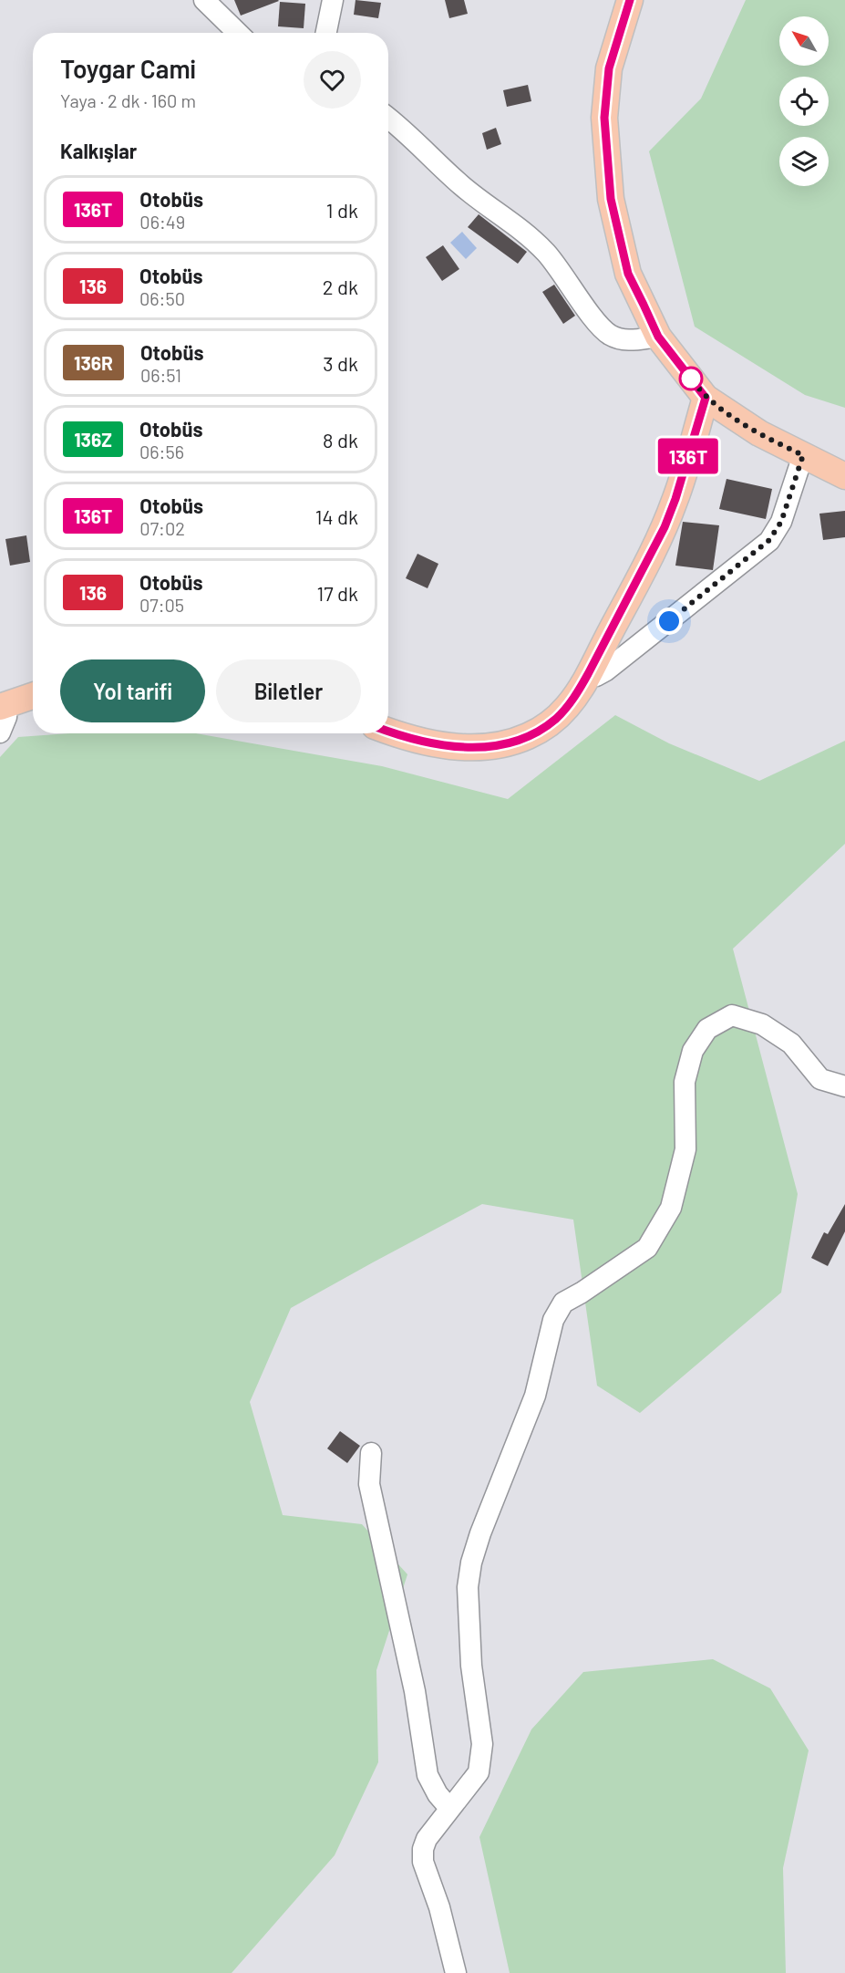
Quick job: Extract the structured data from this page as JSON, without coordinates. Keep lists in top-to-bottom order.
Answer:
{
  "lines": ["bus line 136T"],
  "north": "top left",
  "page": {
    "on_map": "136T",
    "heading": [
      ["Toygar Cami", "Yaya · 2 dk · 160 m"],
      "Kalkışlar"
    ],
    "list": [
      {
        "mark": "136T",
        "name": "Otobüs",
        "note": "06:49",
        "value": "1 dk"
      },
      {
        "mark": "136",
        "name": "Otobüs",
        "note": "06:50",
        "value": "2 dk"
      },
      {
        "mark": "136R",
        "name": "Otobüs",
        "note": "06:51",
        "value": "3 dk"
      },
      {
        "mark": "136Z",
        "name": "Otobüs",
        "note": "06:56",
        "value": "8 dk"
      },
      {
        "mark": "136T",
        "name": "Otobüs",
        "note": "07:02",
        "value": "14 dk"
      },
      {
        "mark": "136",
        "name": "Otobüs",
        "note": "07:05",
        "value": "17 dk"
      }
    ],
    "buttons": ["Yol tarifi", "Biletler"]
  }
}
